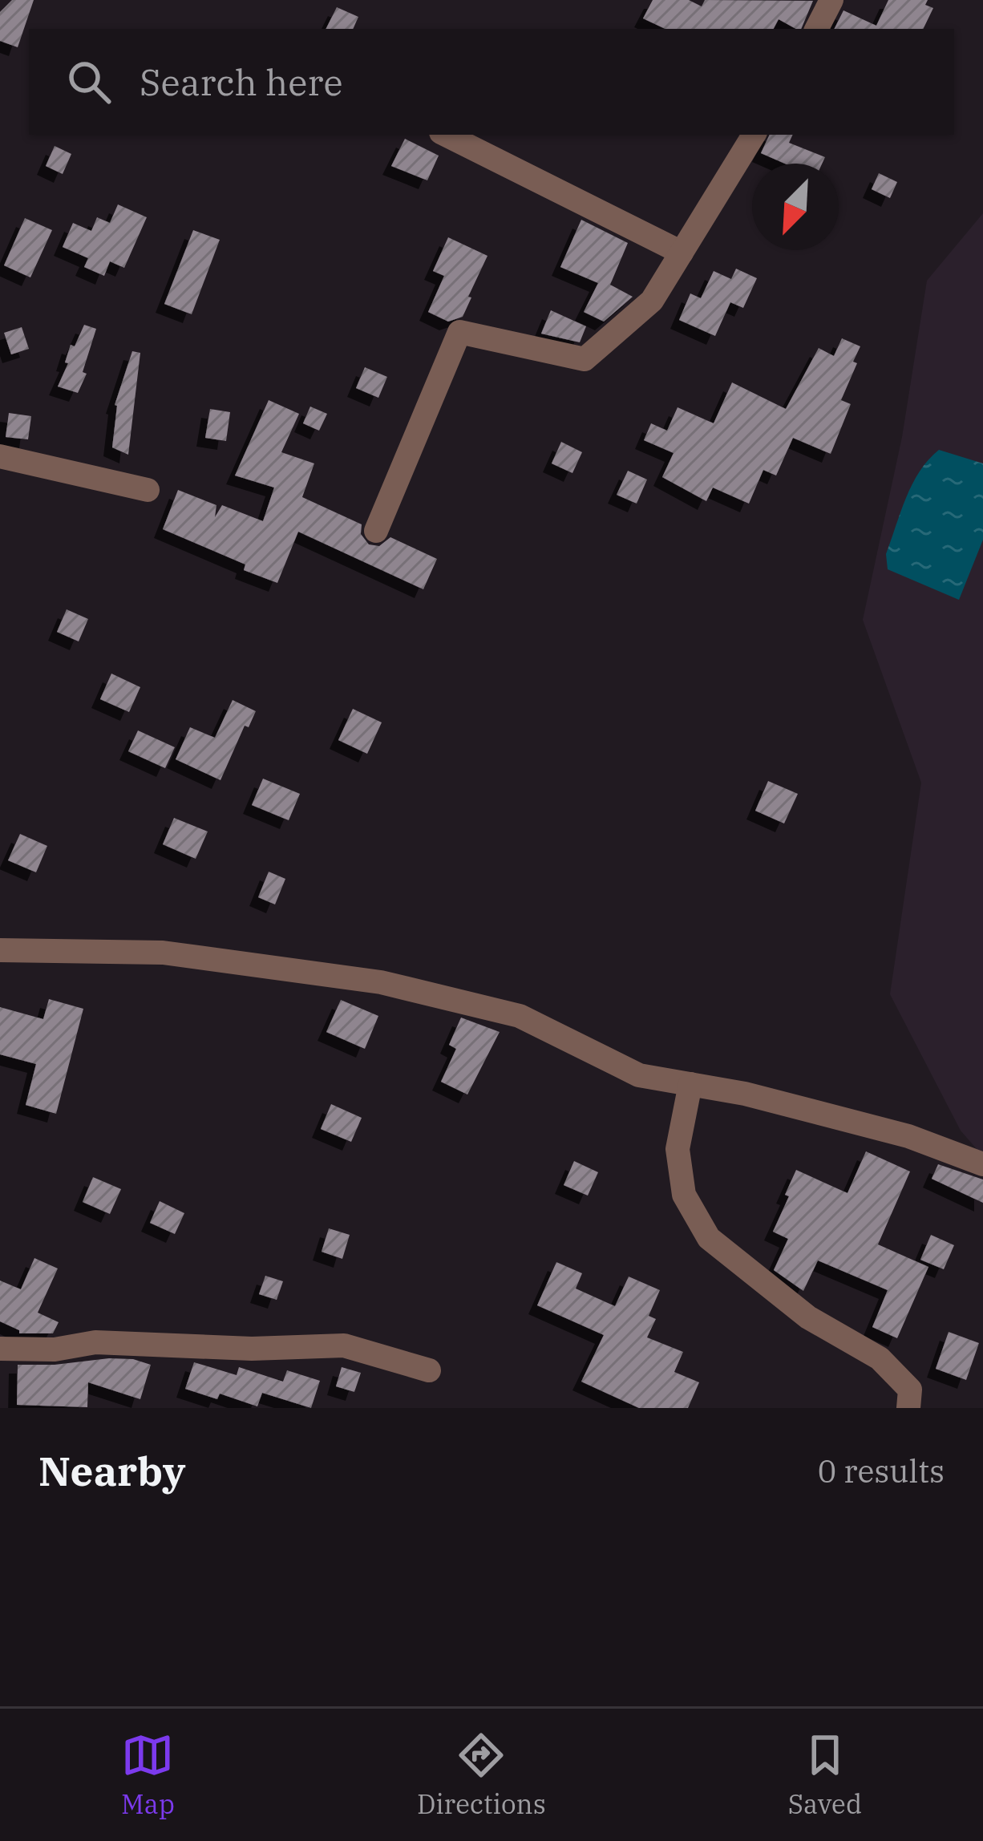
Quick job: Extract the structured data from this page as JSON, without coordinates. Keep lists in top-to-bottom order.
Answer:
{
  "north": "bottom left",
  "page": {
    "search": "Search here",
    "heading": ["Nearby", "0 results"],
    "nav": ["Map", "Directions", "Saved"]
  }
}
